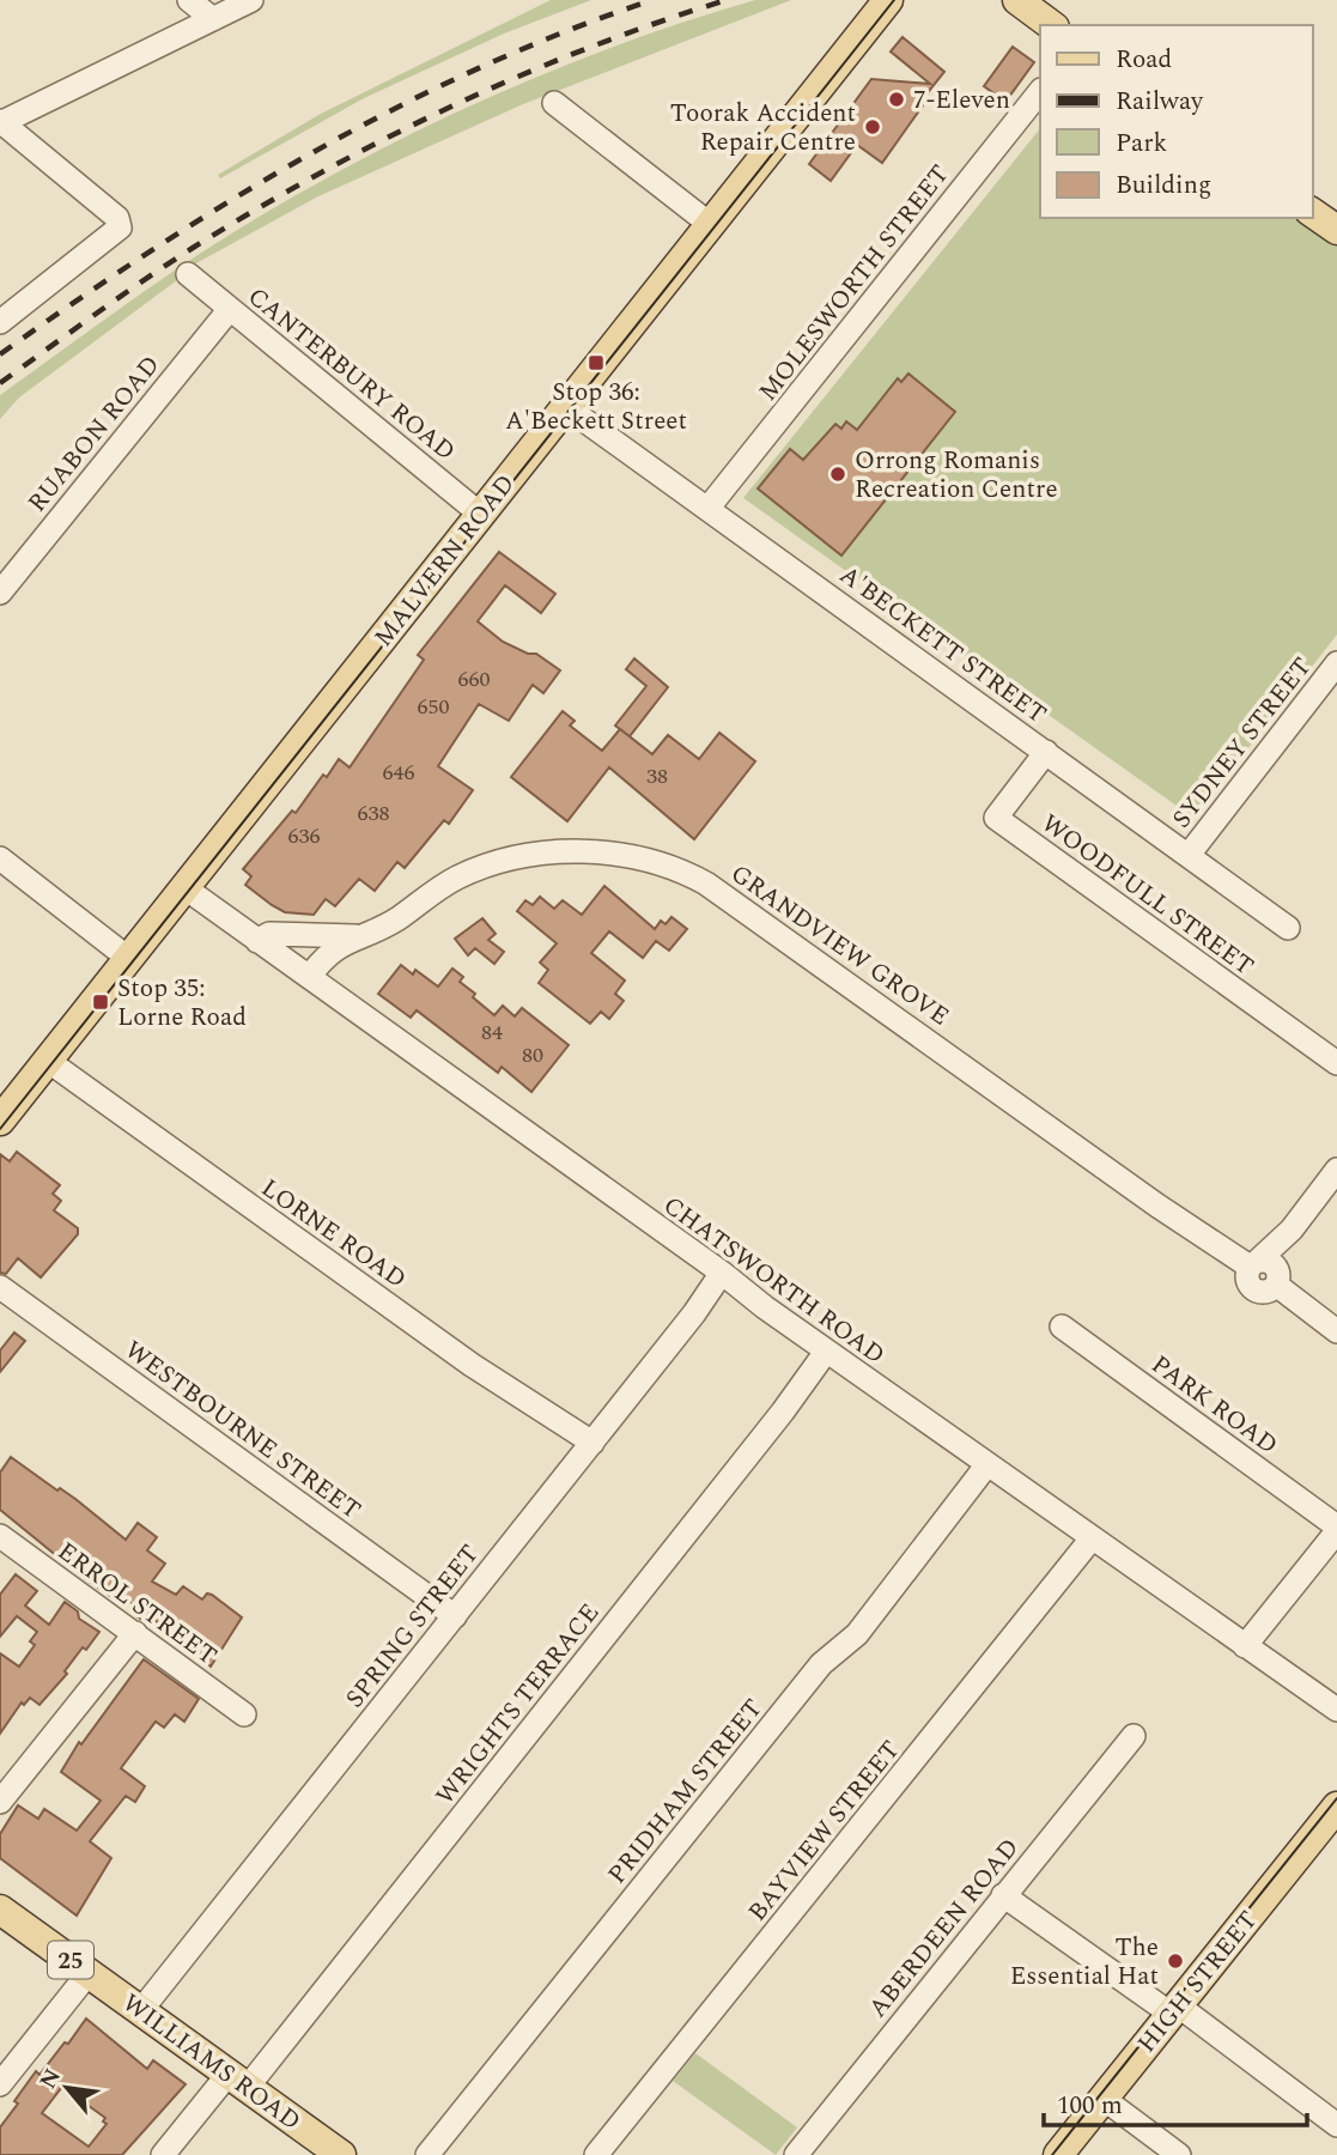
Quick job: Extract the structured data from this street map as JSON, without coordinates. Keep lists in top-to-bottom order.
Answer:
{
  "streets": {
    "main road": [
      "MALVERN ROAD",
      "25",
      "HIGH STREET",
      "WILLIAMS ROAD"
    ],
    "street": [
      "MOLESWORTH STREET",
      "CANTERBURY ROAD",
      "RUABON ROAD",
      "A'BECKETT STREET",
      "SYDNEY STREET",
      "WOODFULL STREET",
      "GRANDVIEW GROVE",
      "LORNE ROAD",
      "CHATSWORTH ROAD",
      "PARK ROAD",
      "WESTBOURNE STREET",
      "ERROL STREET",
      "SPRING STREET",
      "WRIGHTS TERRACE",
      "PRIDHAM STREET",
      "BAYVIEW STREET",
      "ABERDEEN ROAD"
    ]
  },
  "crossings": [
    ["MOLESWORTH STREET", "A'BECKETT STREET"],
    ["CANTERBURY ROAD", "RUABON ROAD"],
    ["CANTERBURY ROAD", "MALVERN ROAD"],
    ["MALVERN ROAD", "A'BECKETT STREET"],
    ["MALVERN ROAD", "LORNE ROAD"],
    ["MALVERN ROAD", "CHATSWORTH ROAD"],
    ["A'BECKETT STREET", "SYDNEY STREET"],
    ["A'BECKETT STREET", "WOODFULL STREET"],
    ["GRANDVIEW GROVE", "CHATSWORTH ROAD"],
    ["LORNE ROAD", "SPRING STREET"],
    ["CHATSWORTH ROAD", "SPRING STREET"],
    ["CHATSWORTH ROAD", "WRIGHTS TERRACE"],
    ["CHATSWORTH ROAD", "PRIDHAM STREET"],
    ["CHATSWORTH ROAD", "BAYVIEW STREET"],
    ["WESTBOURNE STREET", "SPRING STREET"],
    ["SPRING STREET", "WILLIAMS ROAD"],
    ["WRIGHTS TERRACE", "WILLIAMS ROAD"]
  ],
  "places": {
    "other": [
      "7-Eleven",
      "Toorak Accident Repair Centre",
      "Orrong Romanis Recreation Centre",
      "The Essential Hat"
    ],
    "transit": ["Stop 36: A'Beckett Street", "Stop 35: Lorne Road"]
  },
  "house_numbers": [
    "660",
    "650",
    "646",
    "38",
    "638",
    "636",
    "84",
    "80"
  ],
  "legend": [
    "Road",
    "Railway",
    "Park",
    "Building"
  ],
  "scale_bar": "100 m",
  "north": "top left"
}
